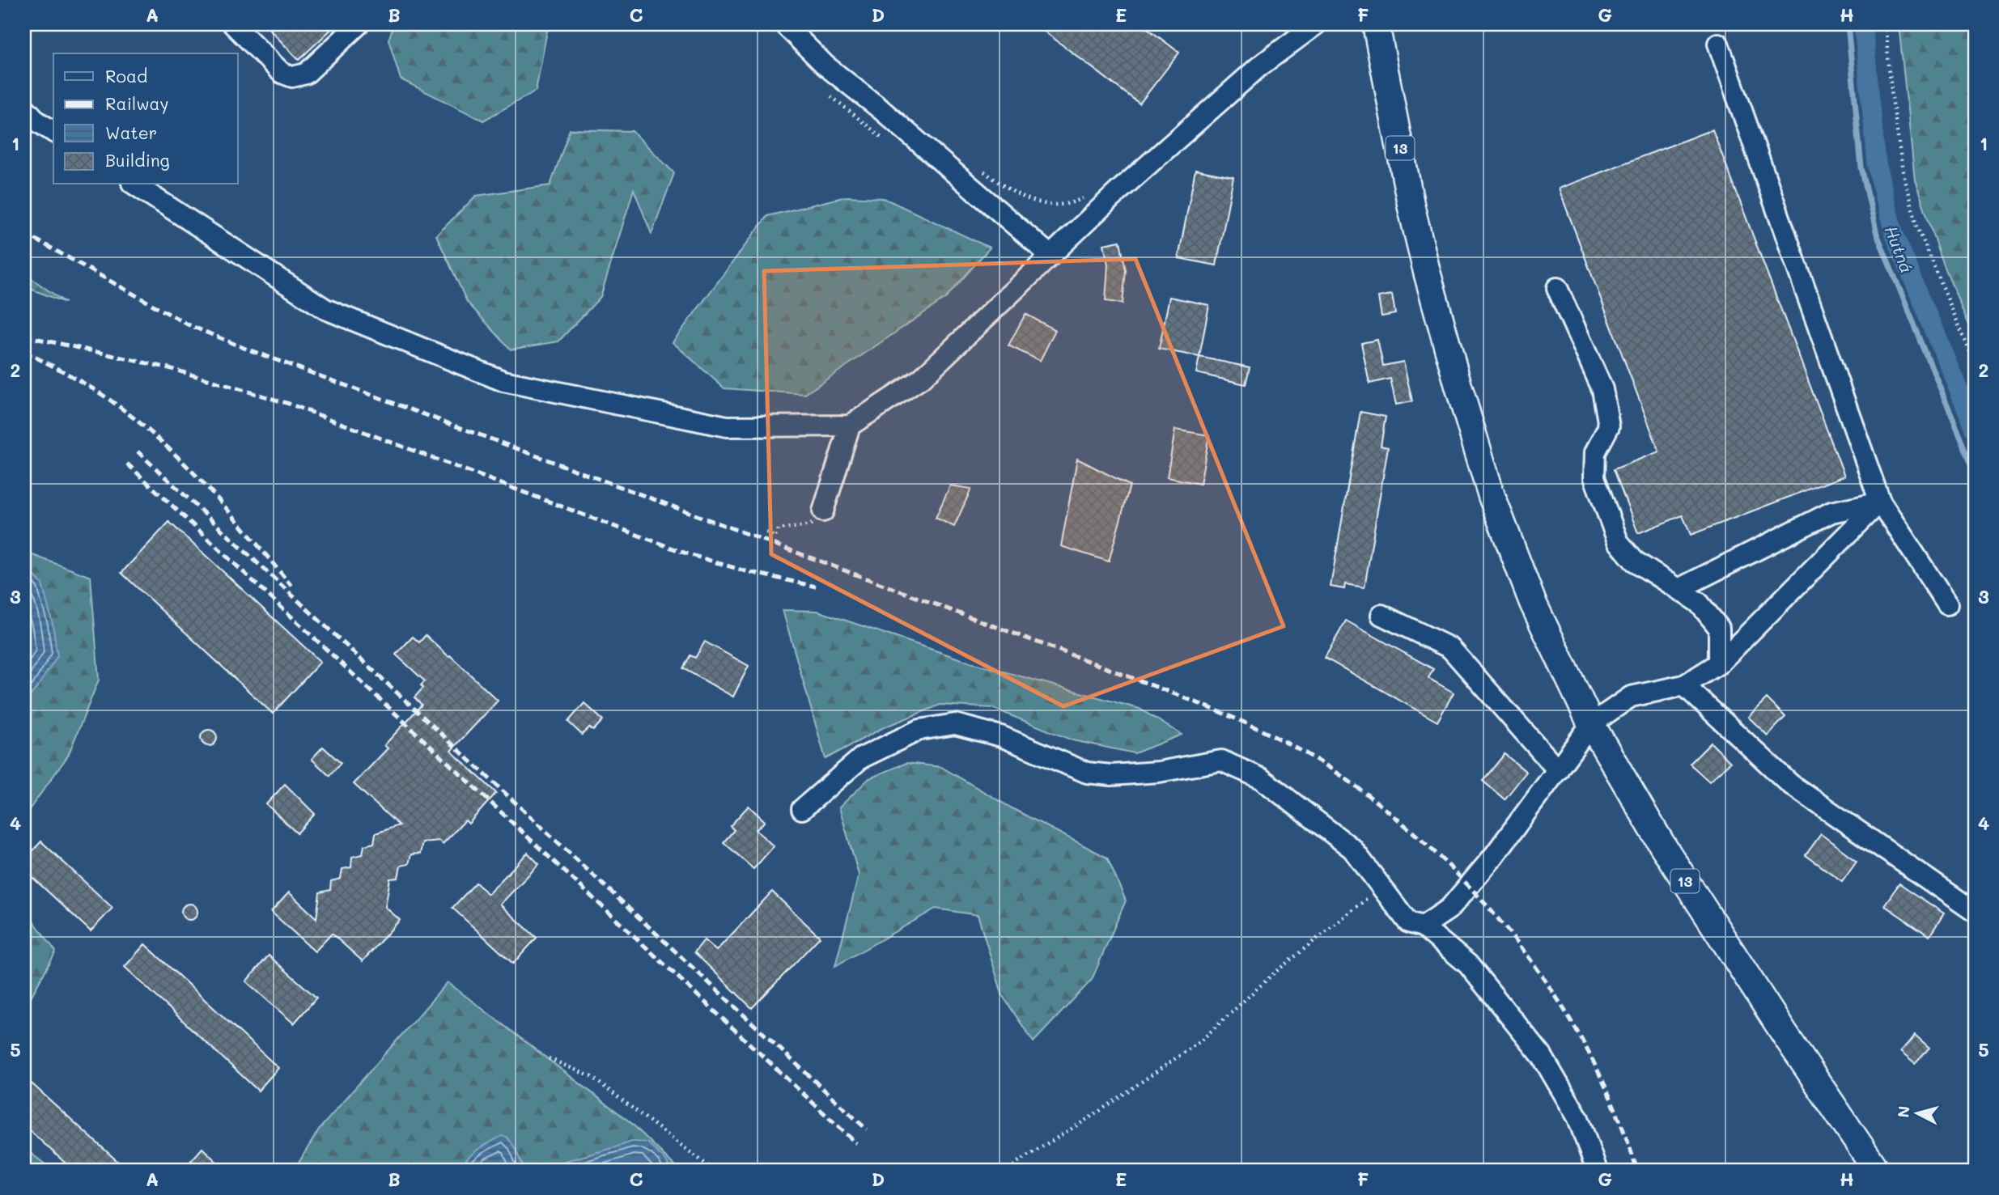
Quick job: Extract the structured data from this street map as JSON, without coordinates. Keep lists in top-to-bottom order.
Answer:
{
  "streets": {
    "main road": ["13"]
  },
  "water": ["Hutná"],
  "legend": [
    "Road",
    "Railway",
    "Water",
    "Building"
  ],
  "north": "left",
  "grid": {
    "columns": [
      "A",
      "B",
      "C",
      "D",
      "E",
      "F",
      "G",
      "H"
    ],
    "rows": [
      "1",
      "2",
      "3",
      "4",
      "5"
    ]
  }
}
